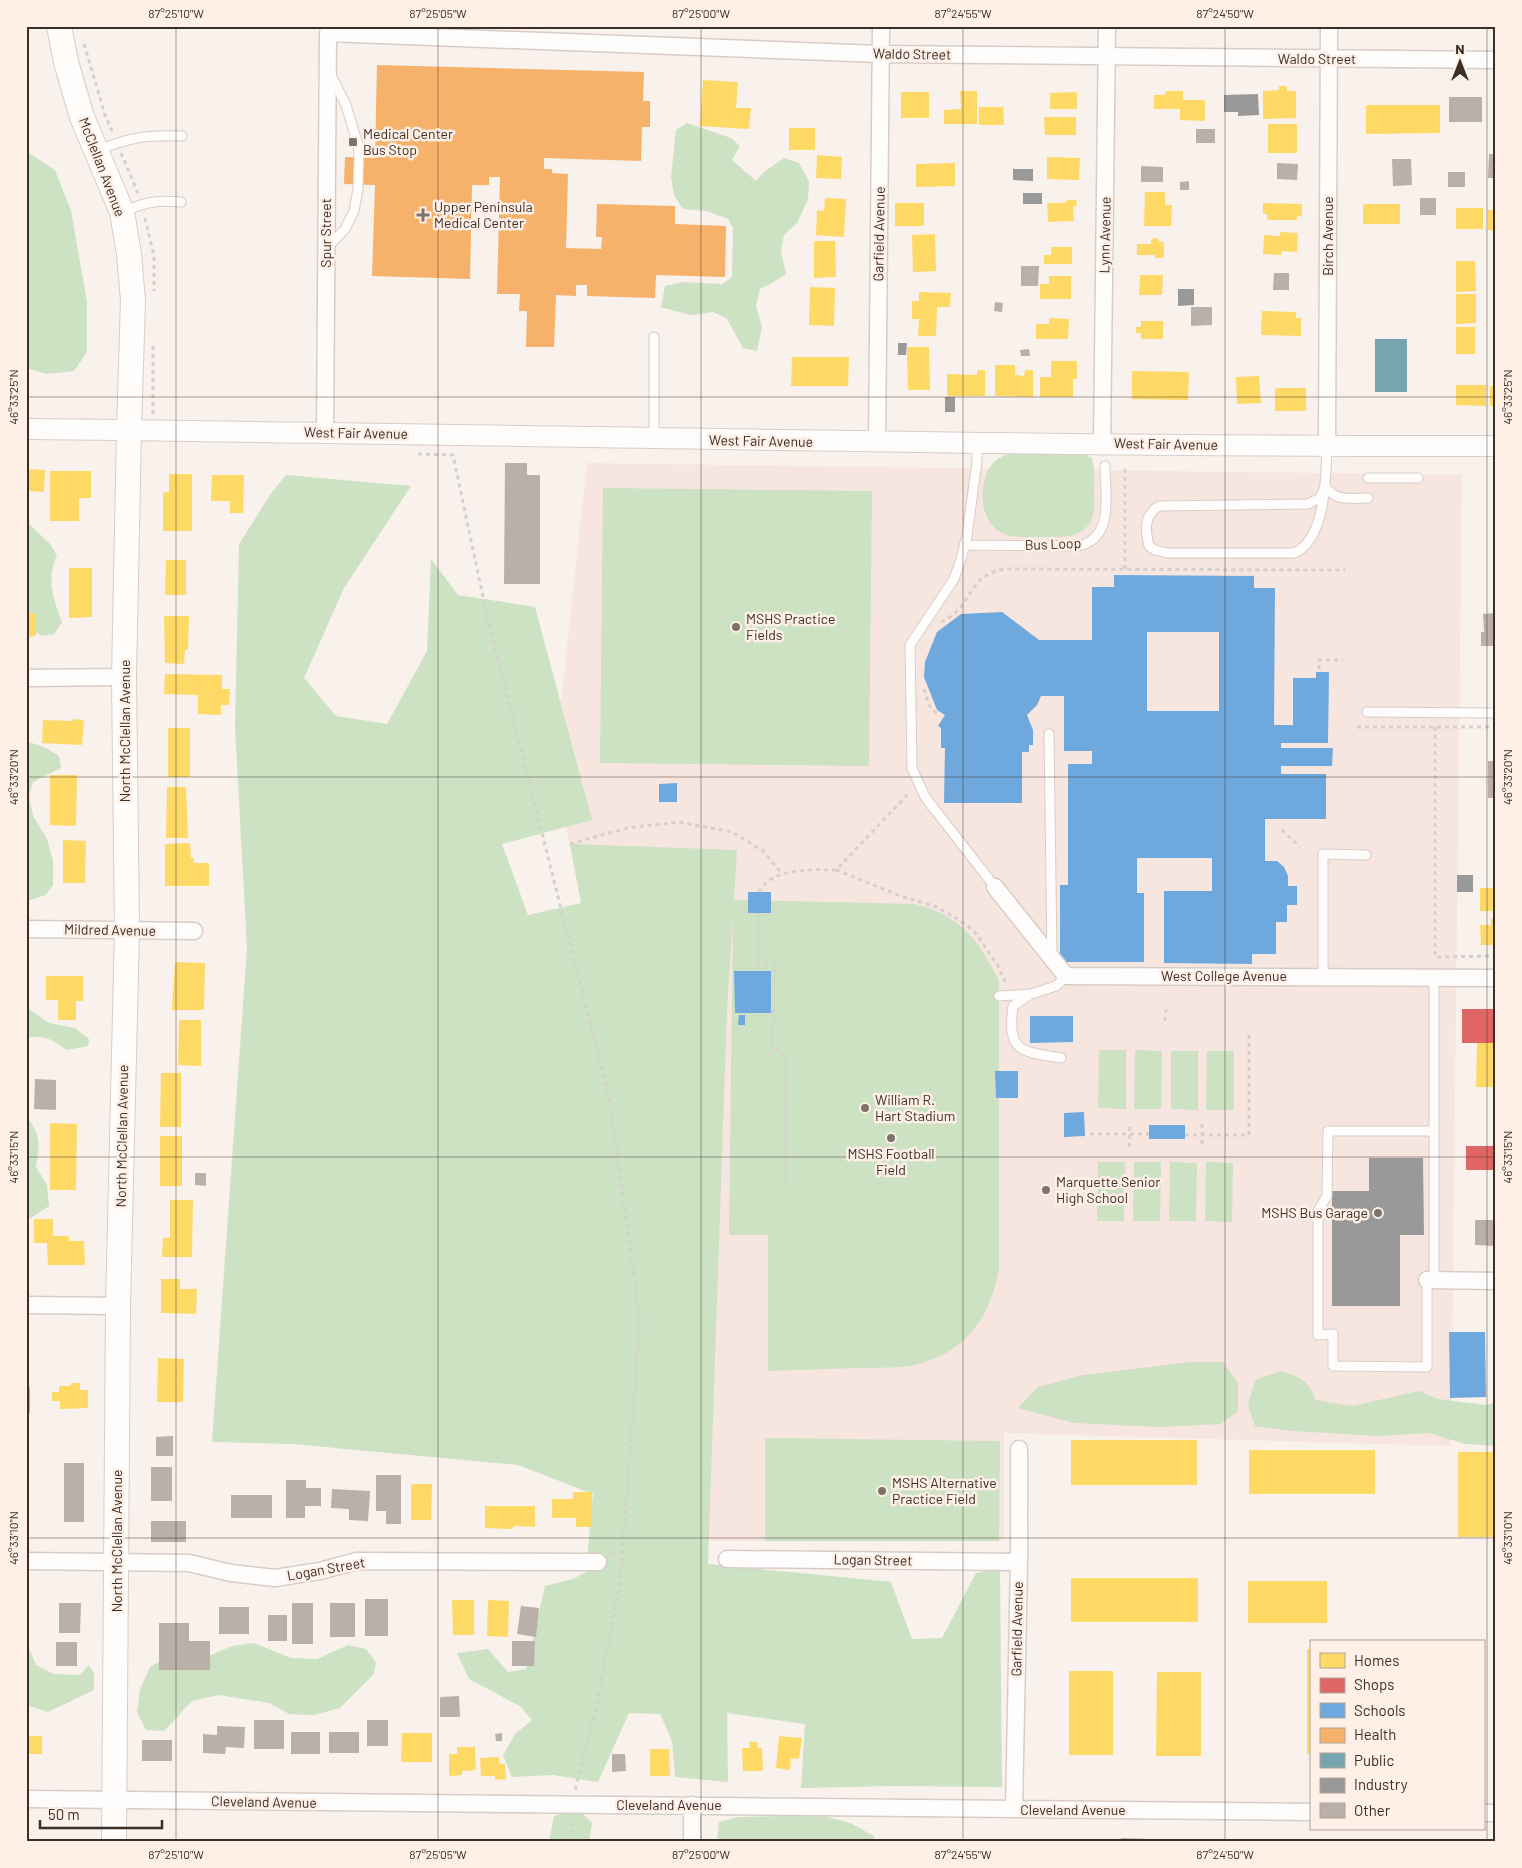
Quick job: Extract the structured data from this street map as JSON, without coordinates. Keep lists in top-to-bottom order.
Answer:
{
  "streets": {
    "main road": ["McClellan Avenue", "North McClellan Avenue"],
    "street": [
      "Waldo Street",
      "Spur Street",
      "Garfield Avenue",
      "Lynn Avenue",
      "Birch Avenue",
      "West Fair Avenue",
      "Mildred Avenue",
      "West College Avenue",
      "Logan Street",
      "Cleveland Avenue"
    ],
    "lane": ["Bus Loop"]
  },
  "crossings": [
    ["Waldo Street", "Spur Street"],
    ["Waldo Street", "Garfield Avenue"],
    ["Waldo Street", "Lynn Avenue"],
    ["Waldo Street", "Birch Avenue"],
    ["McClellan Avenue", "West Fair Avenue"],
    ["McClellan Avenue", "North McClellan Avenue"],
    ["Spur Street", "West Fair Avenue"],
    ["Garfield Avenue", "West Fair Avenue"],
    ["Garfield Avenue", "Logan Street"],
    ["Garfield Avenue", "Cleveland Avenue"],
    ["Lynn Avenue", "West Fair Avenue"],
    ["Birch Avenue", "West Fair Avenue"],
    ["West Fair Avenue", "North McClellan Avenue"],
    ["North McClellan Avenue", "Mildred Avenue"],
    ["North McClellan Avenue", "Logan Street"],
    ["North McClellan Avenue", "Cleveland Avenue"]
  ],
  "places": {
    "transit": ["Medical Center Bus Stop"],
    "health": ["Upper Peninsula Medical Center"],
    "other": [
      "MSHS Practice Fields",
      "William R. Hart Stadium",
      "MSHS Football Field",
      "Marquette Senior High School",
      "MSHS Bus Garage",
      "MSHS Alternative Practice Field"
    ]
  },
  "legend": [
    "Homes",
    "Shops",
    "Schools",
    "Health",
    "Public",
    "Industry",
    "Other"
  ],
  "scale_bar": "50 m",
  "north": "top",
  "coordinates": [
    "87°25'10\"W",
    "87°25'05\"W",
    "87°25'00\"W",
    "87°24'55\"W",
    "87°24'50\"W",
    "46°33'25\"N",
    "46°33'20\"N",
    "46°33'15\"N",
    "46°33'10\"N"
  ]
}
